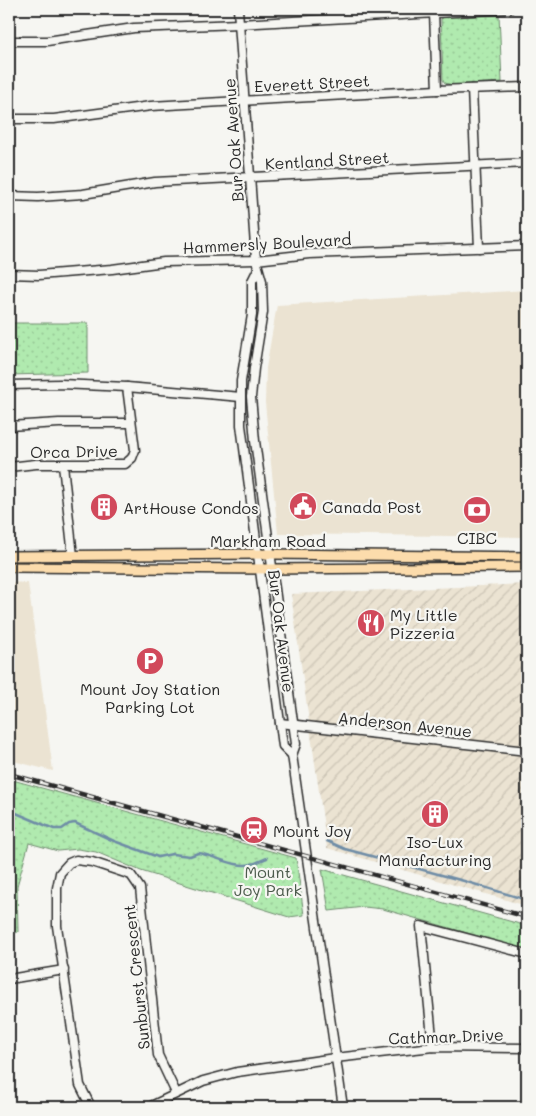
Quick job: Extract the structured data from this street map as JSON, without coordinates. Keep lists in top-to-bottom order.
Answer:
{
  "streets": {
    "main road": ["Markham Road"],
    "street": [
      "Everett Street",
      "Bur Oak Avenue",
      "Kentland Street",
      "Hammersly Boulevard",
      "Orca Drive",
      "Anderson Avenue",
      "Sunburst Crescent",
      "Cathmar Drive"
    ]
  },
  "crossings": [
    ["Everett Street", "Bur Oak Avenue"],
    ["Bur Oak Avenue", "Kentland Street"],
    ["Bur Oak Avenue", "Hammersly Boulevard"],
    ["Bur Oak Avenue", "Markham Road"],
    ["Bur Oak Avenue", "Anderson Avenue"],
    ["Bur Oak Avenue", "Cathmar Drive"],
    ["Sunburst Crescent", "Cathmar Drive"]
  ],
  "parks": ["Mount Joy Park"],
  "places": {
    "public building": ["Canada Post"],
    "building": ["ArtHouse Condos", "Iso-Lux Manufacturing"],
    "bank": ["CIBC"],
    "restaurant": ["My Little Pizzeria"],
    "parking": ["Mount Joy Station Parking Lot"],
    "station": ["Mount Joy"]
  }
}
